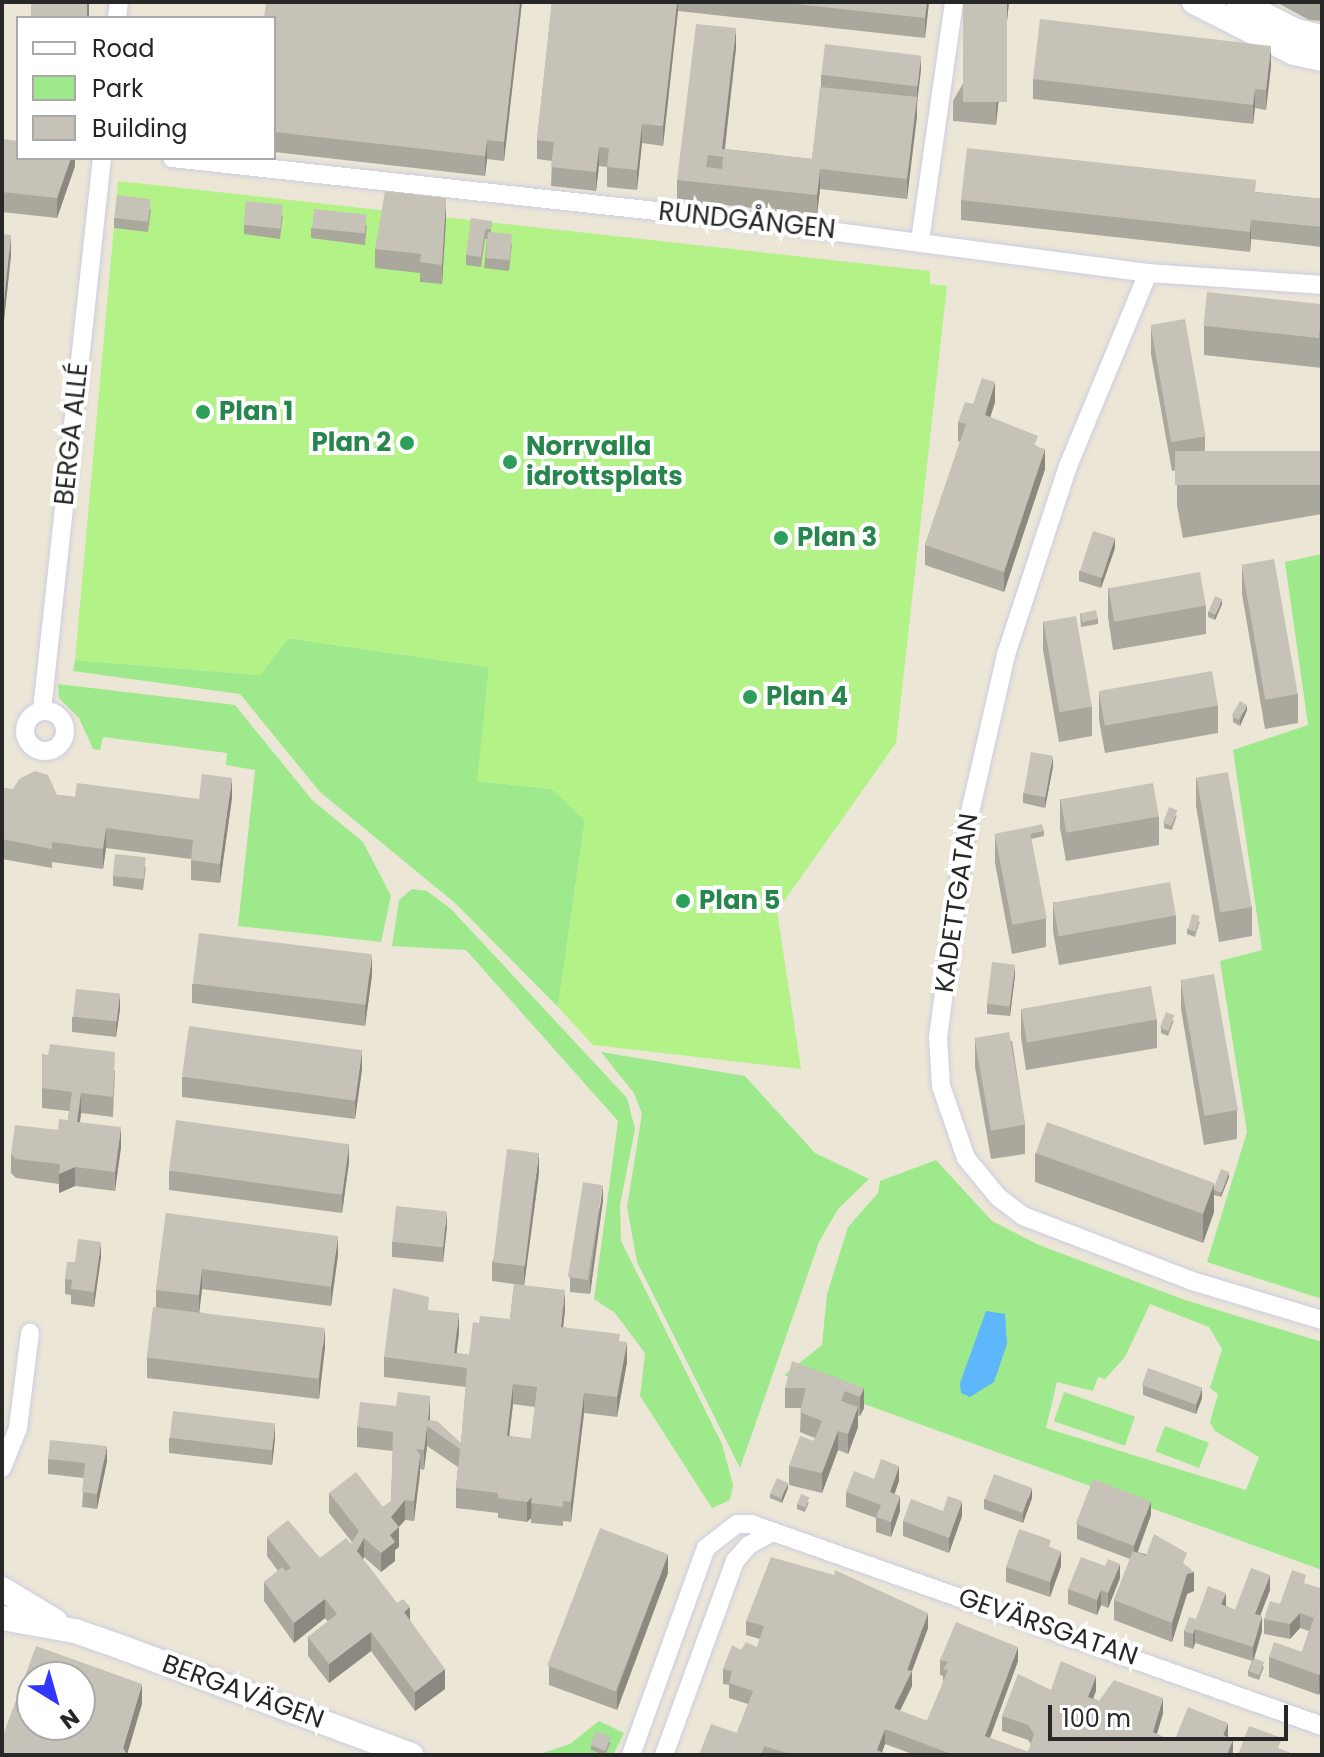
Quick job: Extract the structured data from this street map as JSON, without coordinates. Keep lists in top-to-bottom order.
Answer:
{
  "streets": {
    "street": [
      "RUNDGÅNGEN",
      "BERGA ALLÉ",
      "KADETTGATAN",
      "GEVÄRSGATAN",
      "BERGAVÄGEN"
    ]
  },
  "crossings": [
    ["RUNDGÅNGEN", "KADETTGATAN"]
  ],
  "places": [
    "Plan 1",
    "Plan 2",
    "Norrvalla idrottsplats",
    "Plan 3",
    "Plan 4",
    "Plan 5"
  ],
  "legend": ["Road", "Park", "Building"],
  "scale_bar": "100 m",
  "north": "bottom right"
}
